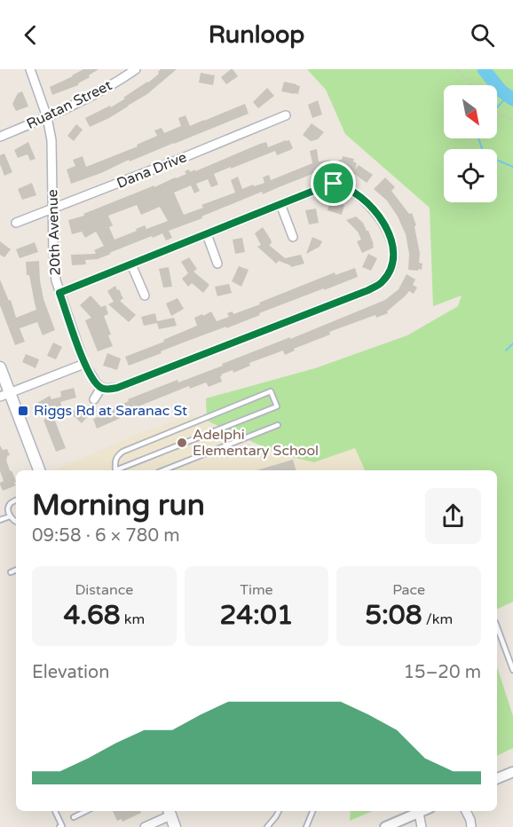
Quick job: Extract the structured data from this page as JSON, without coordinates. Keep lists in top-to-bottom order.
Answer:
{
  "streets": {
    "street": ["Ruatan Street", "Dana Drive", "20th Avenue"]
  },
  "crossings": [
    ["Ruatan Street", "20th Avenue"],
    ["Dana Drive", "20th Avenue"]
  ],
  "places": {
    "transit": ["Riggs Rd at Saranac St"],
    "other": ["Adelphi Elementary School"]
  },
  "north": "bottom right",
  "page": {
    "header": "Runloop",
    "heading": ["Morning run", "09:58 · 6 × 780 m"],
    "stats": [
      ["Distance", "4.68 km"],
      ["Time", "24:01"],
      ["Pace", "5:08 /km"]
    ],
    "chart": ["Elevation", "15–20 m"]
  }
}
